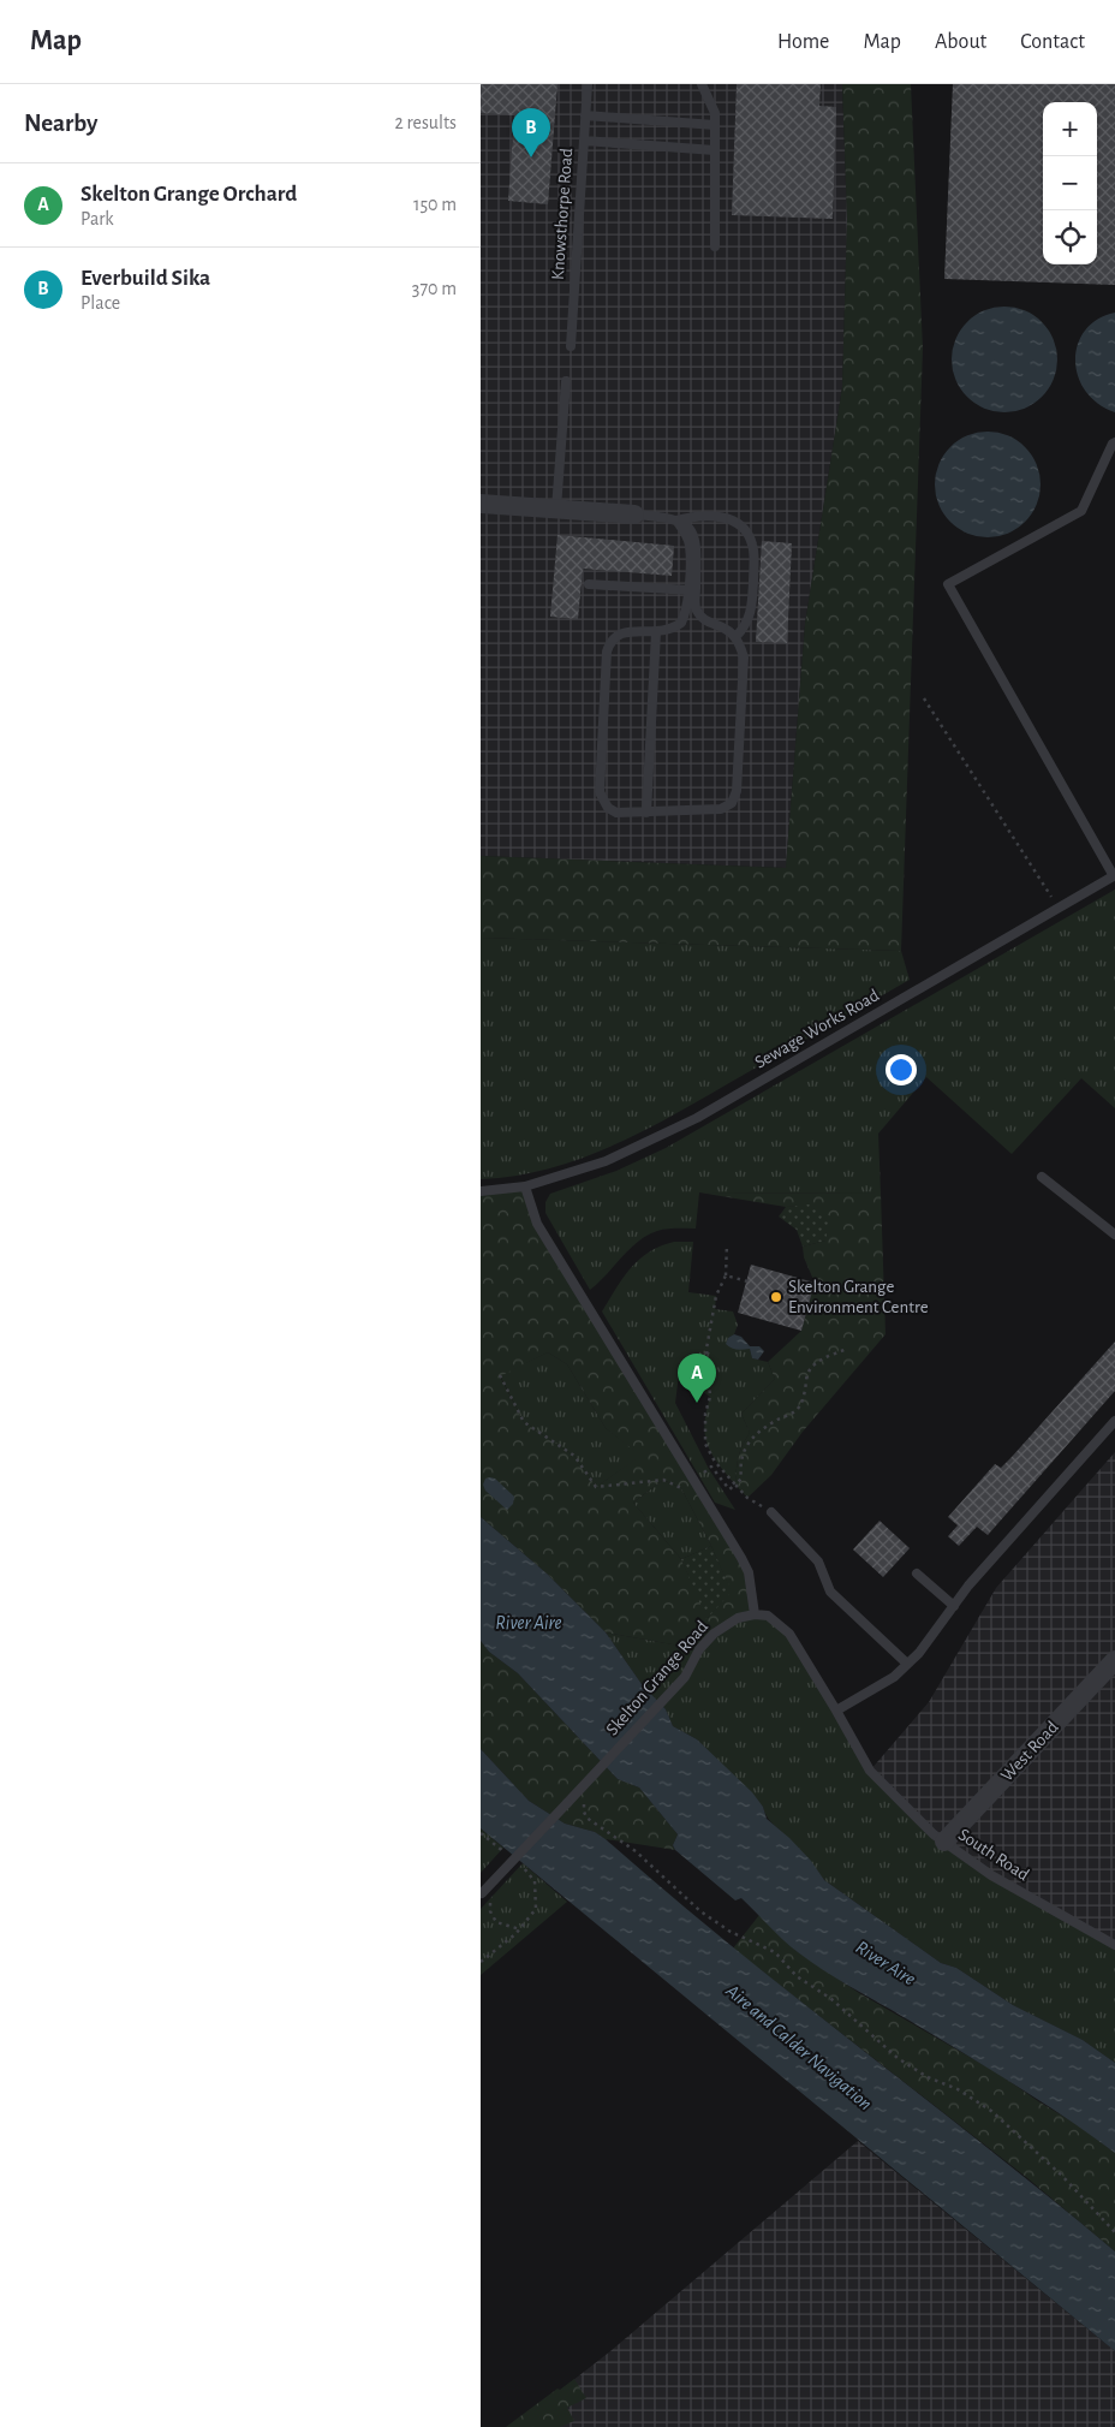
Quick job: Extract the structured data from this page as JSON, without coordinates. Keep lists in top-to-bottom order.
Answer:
{
  "streets": {
    "street": ["West Road"],
    "lane": [
      "Knowsthorpe Road",
      "Sewage Works Road",
      "Skelton Grange Road",
      "South Road"
    ]
  },
  "crossings": [
    ["West Road", "South Road"]
  ],
  "water": ["River Aire", "Aire and Calder Navigation"],
  "places": ["Skelton Grange Environment Centre"],
  "page": {
    "header": "Map",
    "nav": [
      "Home",
      "Map",
      "About",
      "Contact"
    ],
    "heading": ["Nearby", "2 results"],
    "map_buttons": ["+", "−"],
    "pins": ["B", "A"],
    "list": [
      {
        "mark": "A",
        "name": "Skelton Grange Orchard",
        "note": "Park",
        "value": "150 m"
      },
      {
        "mark": "B",
        "name": "Everbuild Sika",
        "note": "Place",
        "value": "370 m"
      }
    ]
  }
}
